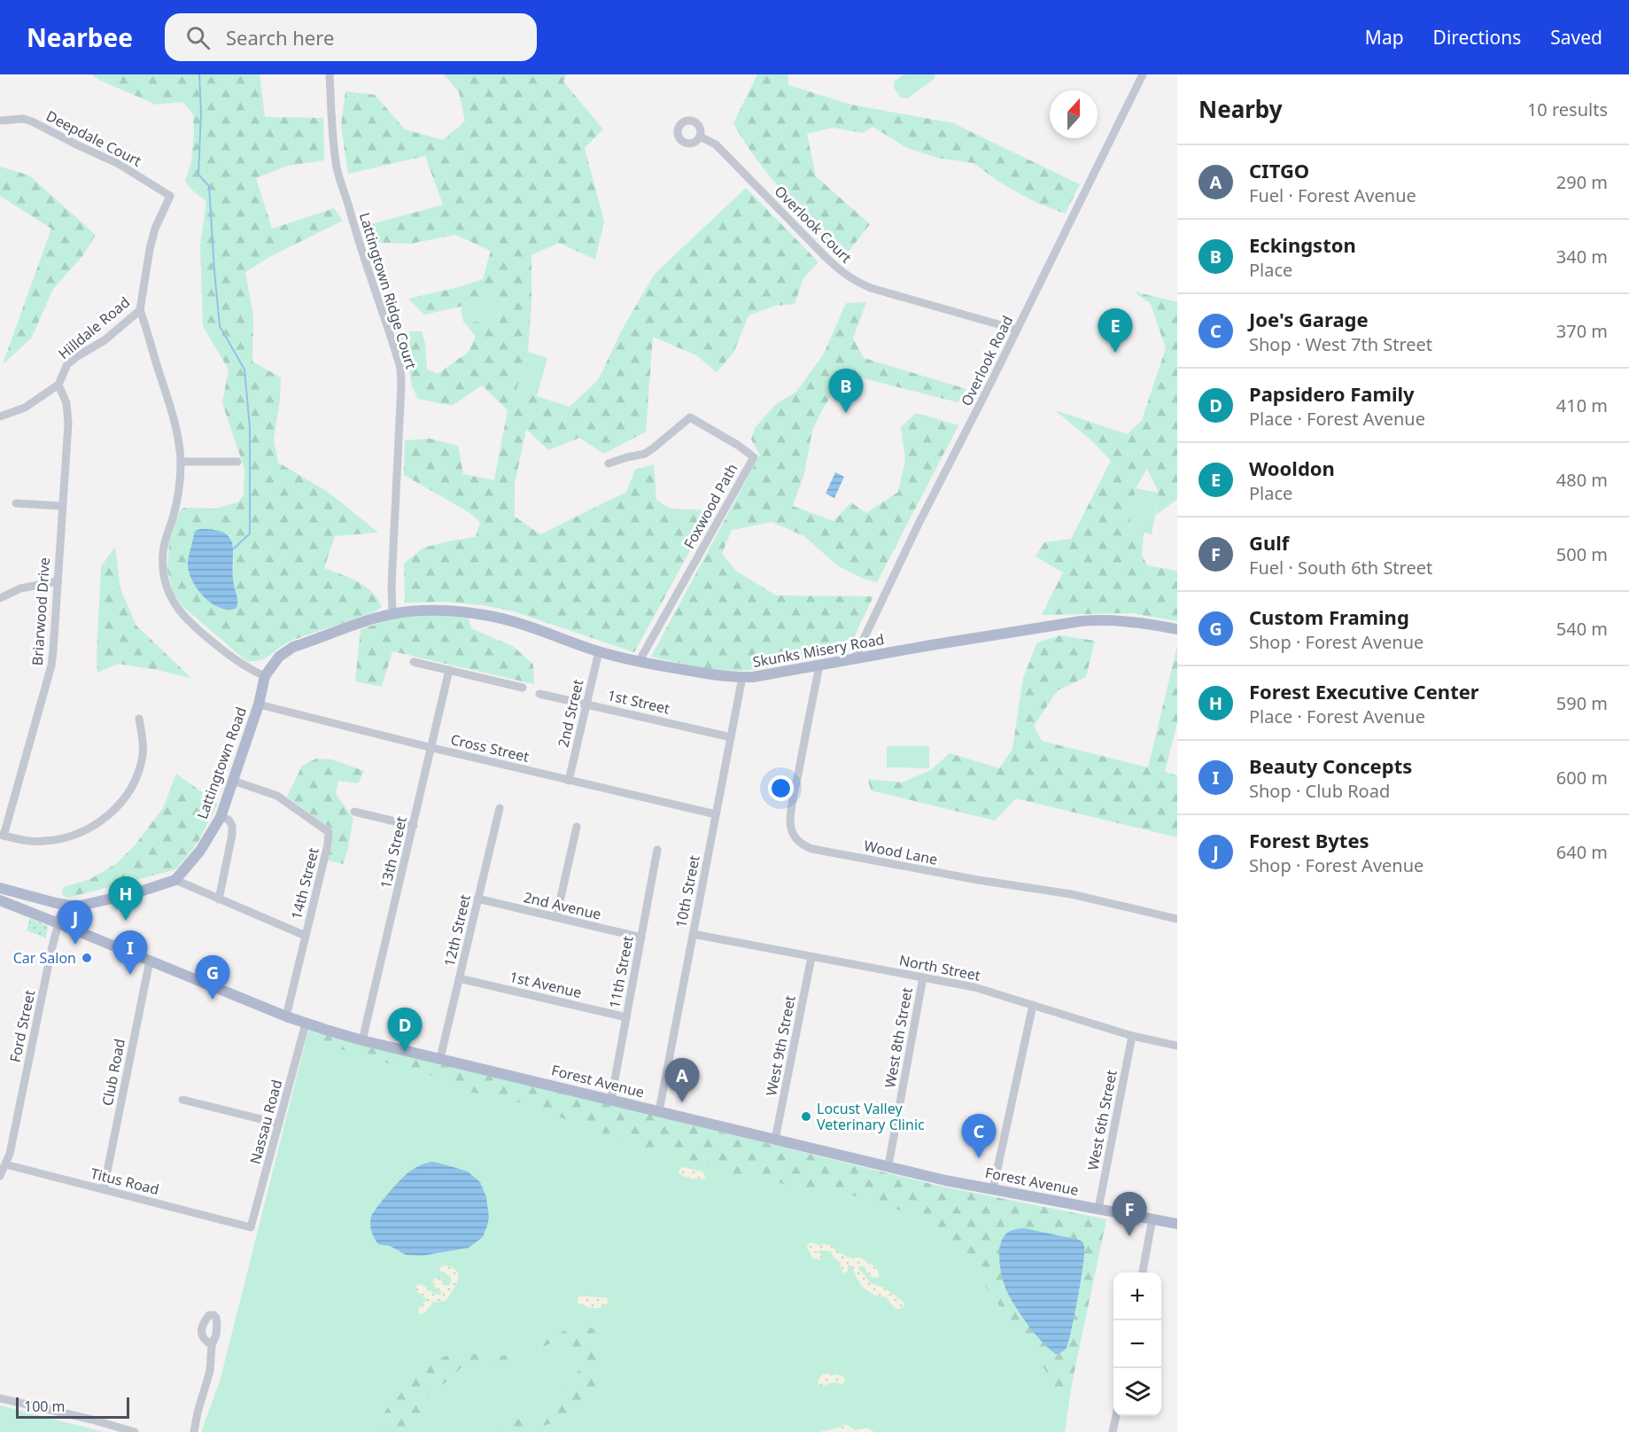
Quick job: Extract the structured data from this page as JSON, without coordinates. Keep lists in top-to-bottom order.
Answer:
{
  "streets": {
    "main road": ["Skunks Misery Road", "Lattingtown Road", "Forest Avenue"],
    "street": [
      "Deepdale Court",
      "Overlook Court",
      "Lattingtown Ridge Court",
      "Hilldale Road",
      "Overlook Road",
      "Foxwood Path",
      "Briarwood Drive",
      "1st Street",
      "2nd Street",
      "Cross Street",
      "13th Street",
      "Wood Lane",
      "14th Street",
      "10th Street",
      "2nd Avenue",
      "12th Street",
      "North Street",
      "11th Street",
      "1st Avenue",
      "Ford Street",
      "West 8th Street",
      "West 9th Street",
      "Club Road",
      "West 6th Street",
      "Nassau Road",
      "Titus Road"
    ]
  },
  "crossings": [
    ["Deepdale Court", "Hilldale Road"],
    ["Overlook Court", "Overlook Road"],
    ["Lattingtown Ridge Court", "Skunks Misery Road"],
    ["Hilldale Road", "Briarwood Drive"],
    ["Overlook Road", "Skunks Misery Road"],
    ["Foxwood Path", "Skunks Misery Road"],
    ["Skunks Misery Road", "2nd Street"],
    ["Skunks Misery Road", "Lattingtown Road"],
    ["Skunks Misery Road", "Wood Lane"],
    ["Skunks Misery Road", "10th Street"],
    ["1st Street", "2nd Street"],
    ["1st Street", "10th Street"],
    ["2nd Street", "Cross Street"],
    ["Cross Street", "Lattingtown Road"],
    ["Cross Street", "13th Street"],
    ["Cross Street", "10th Street"],
    ["Lattingtown Road", "14th Street"],
    ["13th Street", "Forest Avenue"],
    ["14th Street", "Forest Avenue"],
    ["10th Street", "North Street"],
    ["10th Street", "Forest Avenue"],
    ["2nd Avenue", "12th Street"],
    ["2nd Avenue", "11th Street"],
    ["12th Street", "1st Avenue"],
    ["12th Street", "Forest Avenue"],
    ["North Street", "West 8th Street"],
    ["North Street", "West 9th Street"],
    ["North Street", "West 6th Street"],
    ["11th Street", "1st Avenue"],
    ["11th Street", "Forest Avenue"],
    ["Ford Street", "Forest Avenue"],
    ["Ford Street", "Titus Road"],
    ["West 8th Street", "Forest Avenue"],
    ["West 9th Street", "Forest Avenue"],
    ["Club Road", "Forest Avenue"],
    ["Club Road", "Titus Road"],
    ["Forest Avenue", "West 6th Street"],
    ["Forest Avenue", "Nassau Road"],
    ["Nassau Road", "Titus Road"]
  ],
  "places": ["Car Salon", "Locust Valley Veterinary Clinic"],
  "scale_bar": "100 m",
  "north": "top",
  "page": {
    "header": "Nearbee",
    "search": "Search here",
    "nav": ["Map", "Directions", "Saved"],
    "heading": ["Nearby", "10 results"],
    "list": [
      {
        "mark": "A",
        "name": "CITGO",
        "note": "Fuel · Forest Avenue",
        "value": "290 m"
      },
      {
        "mark": "B",
        "name": "Eckingston",
        "note": "Place",
        "value": "340 m"
      },
      {
        "mark": "C",
        "name": "Joe's Garage",
        "note": "Shop · West 7th Street",
        "value": "370 m"
      },
      {
        "mark": "D",
        "name": "Papsidero Family",
        "note": "Place · Forest Avenue",
        "value": "410 m"
      },
      {
        "mark": "E",
        "name": "Wooldon",
        "note": "Place",
        "value": "480 m"
      },
      {
        "mark": "F",
        "name": "Gulf",
        "note": "Fuel · South 6th Street",
        "value": "500 m"
      },
      {
        "mark": "G",
        "name": "Custom Framing",
        "note": "Shop · Forest Avenue",
        "value": "540 m"
      },
      {
        "mark": "H",
        "name": "Forest Executive Center",
        "note": "Place · Forest Avenue",
        "value": "590 m"
      },
      {
        "mark": "I",
        "name": "Beauty Concepts",
        "note": "Shop · Club Road",
        "value": "600 m"
      },
      {
        "mark": "J",
        "name": "Forest Bytes",
        "note": "Shop · Forest Avenue",
        "value": "640 m"
      }
    ],
    "pins": [
      "E",
      "B",
      "H",
      "J",
      "I",
      "G",
      "D",
      "A",
      "C",
      "F"
    ],
    "map_buttons": ["+", "−"],
    "scale": "100 m"
  }
}
